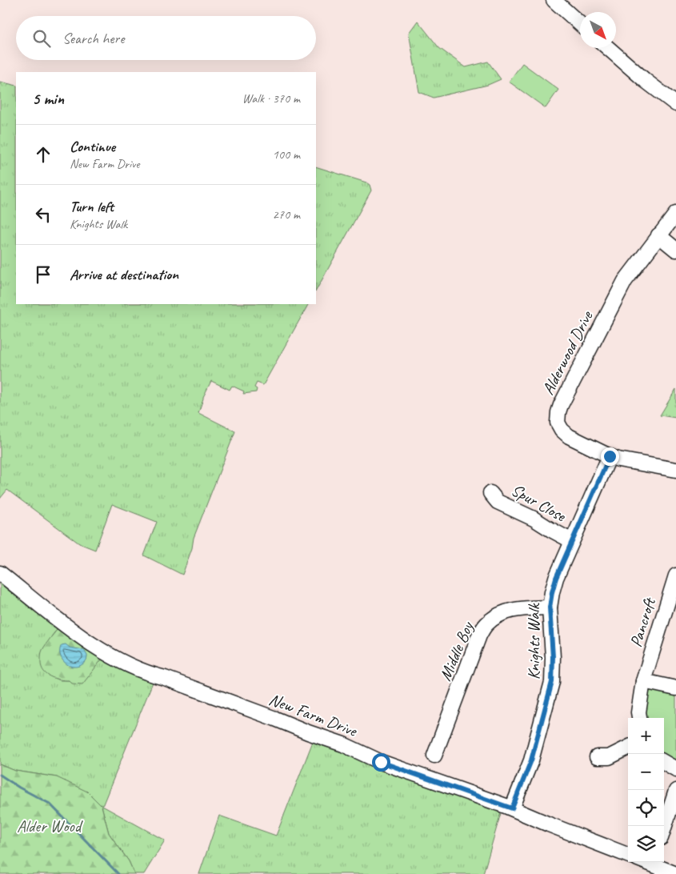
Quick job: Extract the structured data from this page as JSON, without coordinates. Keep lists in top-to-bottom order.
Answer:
{
  "streets": {
    "street": [
      "Alderwood Drive",
      "Spur Close",
      "Pancroft",
      "Knights Walk",
      "Middle Boy",
      "New Farm Drive"
    ]
  },
  "crossings": [
    ["Alderwood Drive", "Knights Walk"],
    ["Spur Close", "Knights Walk"],
    ["Knights Walk", "Middle Boy"],
    ["Knights Walk", "New Farm Drive"]
  ],
  "parks": ["Alder Wood"],
  "north": "bottom right",
  "page": {
    "search": "Search here",
    "heading": ["5 min", "Walk · 370 m"],
    "list": [
      ["Continue", "New Farm Drive", "100 m"],
      ["Turn left", "Knights Walk", "270 m"],
      "Arrive at destination"
    ],
    "map_buttons": ["+", "−"]
  }
}
